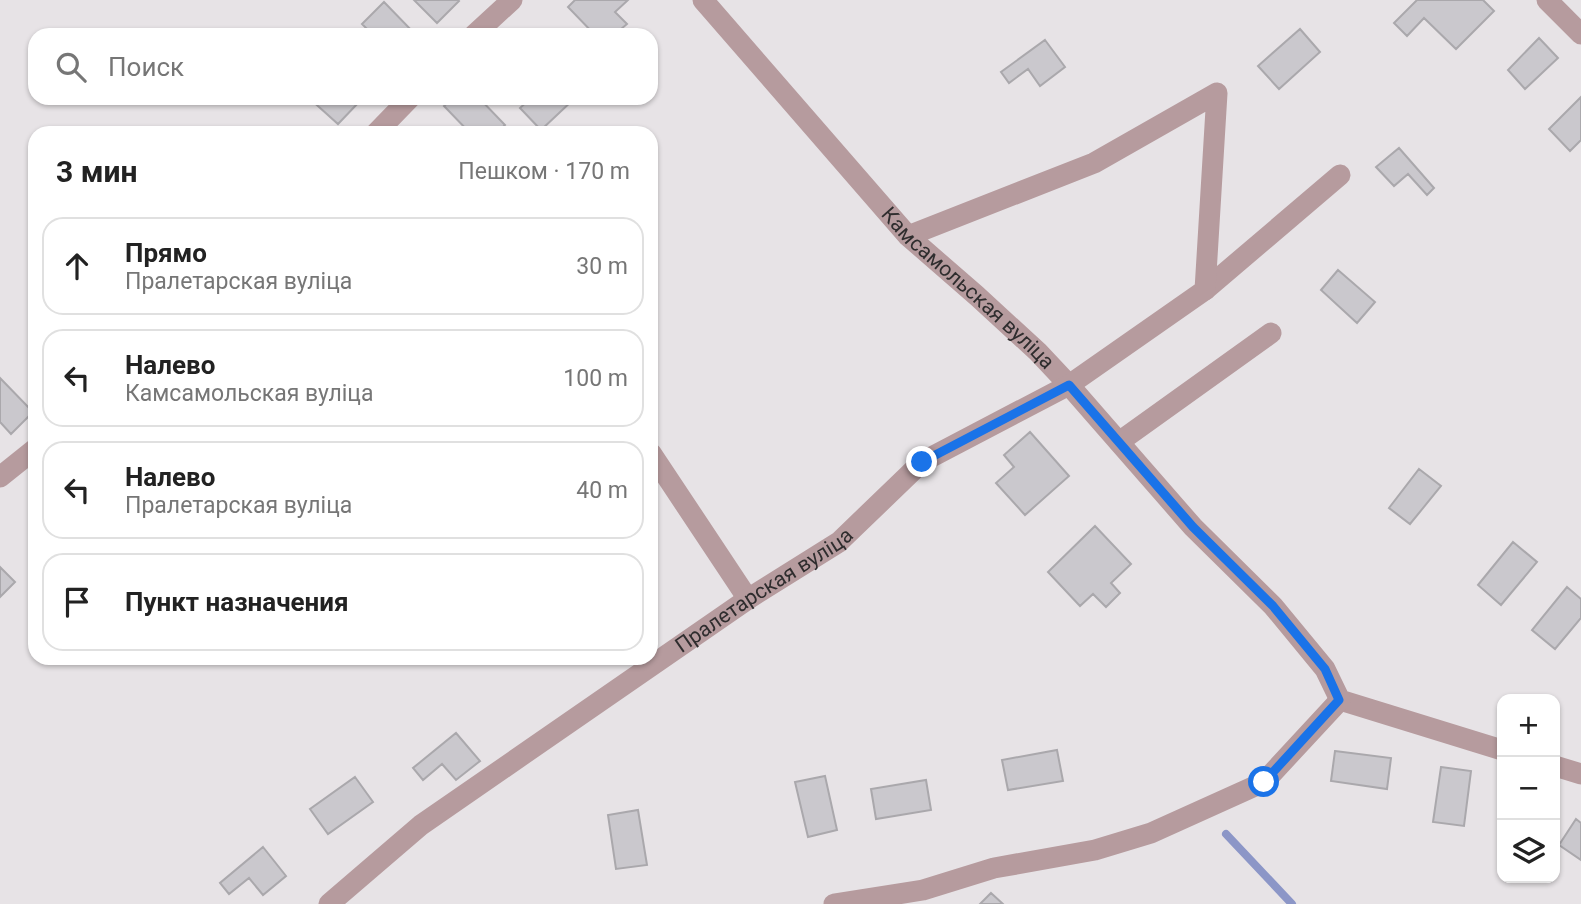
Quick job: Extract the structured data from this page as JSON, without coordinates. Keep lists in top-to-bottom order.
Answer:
{
  "streets": {
    "street": ["Камсамольская вуліца", "Пралетарская вуліца"]
  },
  "crossings": [
    ["Камсамольская вуліца", "Пралетарская вуліца"]
  ],
  "page": {
    "search": "Поиск",
    "heading": ["3 мин", "Пешком · 170 m"],
    "list": [
      ["Прямо", "Пралетарская вуліца", "30 m"],
      ["Налево", "Камсамольская вуліца", "100 m"],
      ["Налево", "Пралетарская вуліца", "40 m"],
      "Пункт назначения"
    ],
    "map_buttons": ["+", "−"]
  }
}
